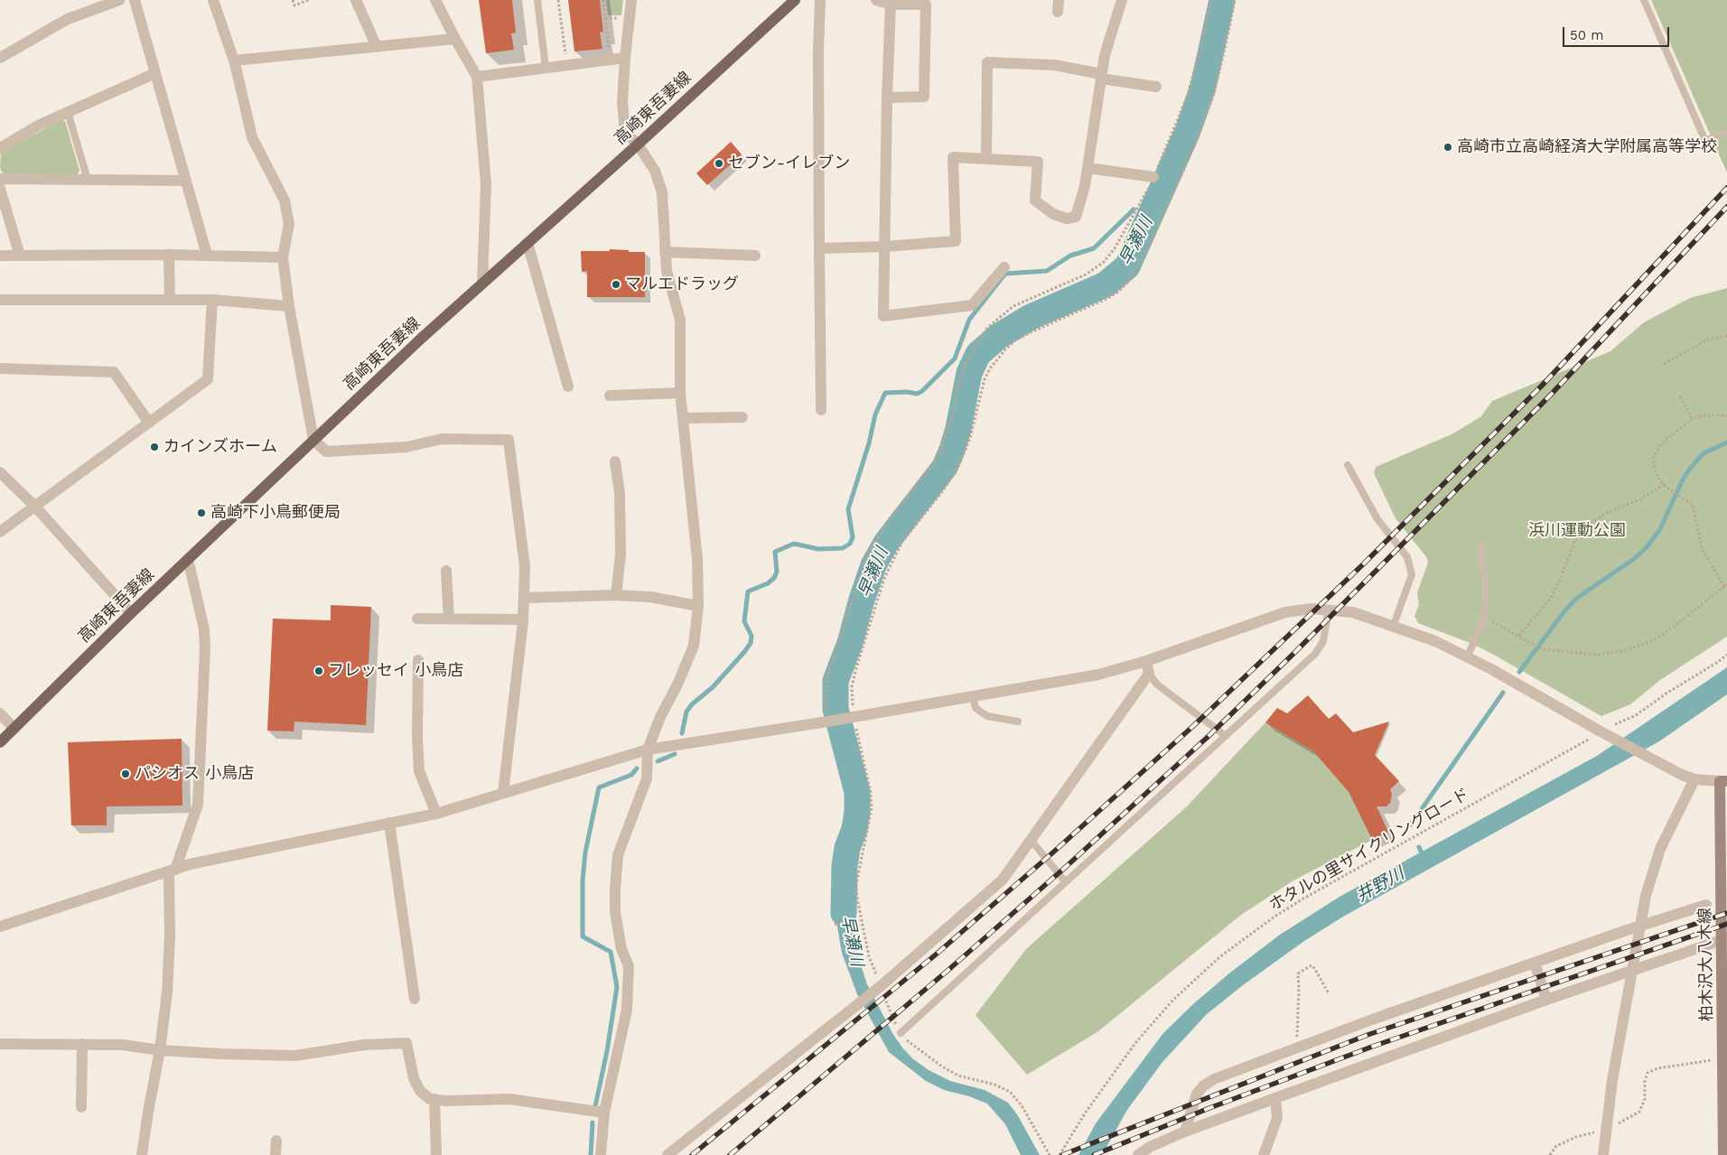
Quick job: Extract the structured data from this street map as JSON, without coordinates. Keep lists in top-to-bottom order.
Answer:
{
  "streets": {
    "main road": ["高崎東吾妻線", "柏木沢大八木線"],
    "path": ["ホタルの里サイクリングロード"]
  },
  "water": ["早瀬川", "井野川"],
  "parks": ["浜川運動公園"],
  "places": [
    "高崎市立高崎経済大学附属高等学校",
    "セブン-イレブン",
    "マルエドラッグ",
    "カインズホーム",
    "高崎下小鳥郵便局",
    "フレッセイ 小鳥店",
    "パシオス 小鳥店"
  ],
  "scale_bar": "50 m"
}
